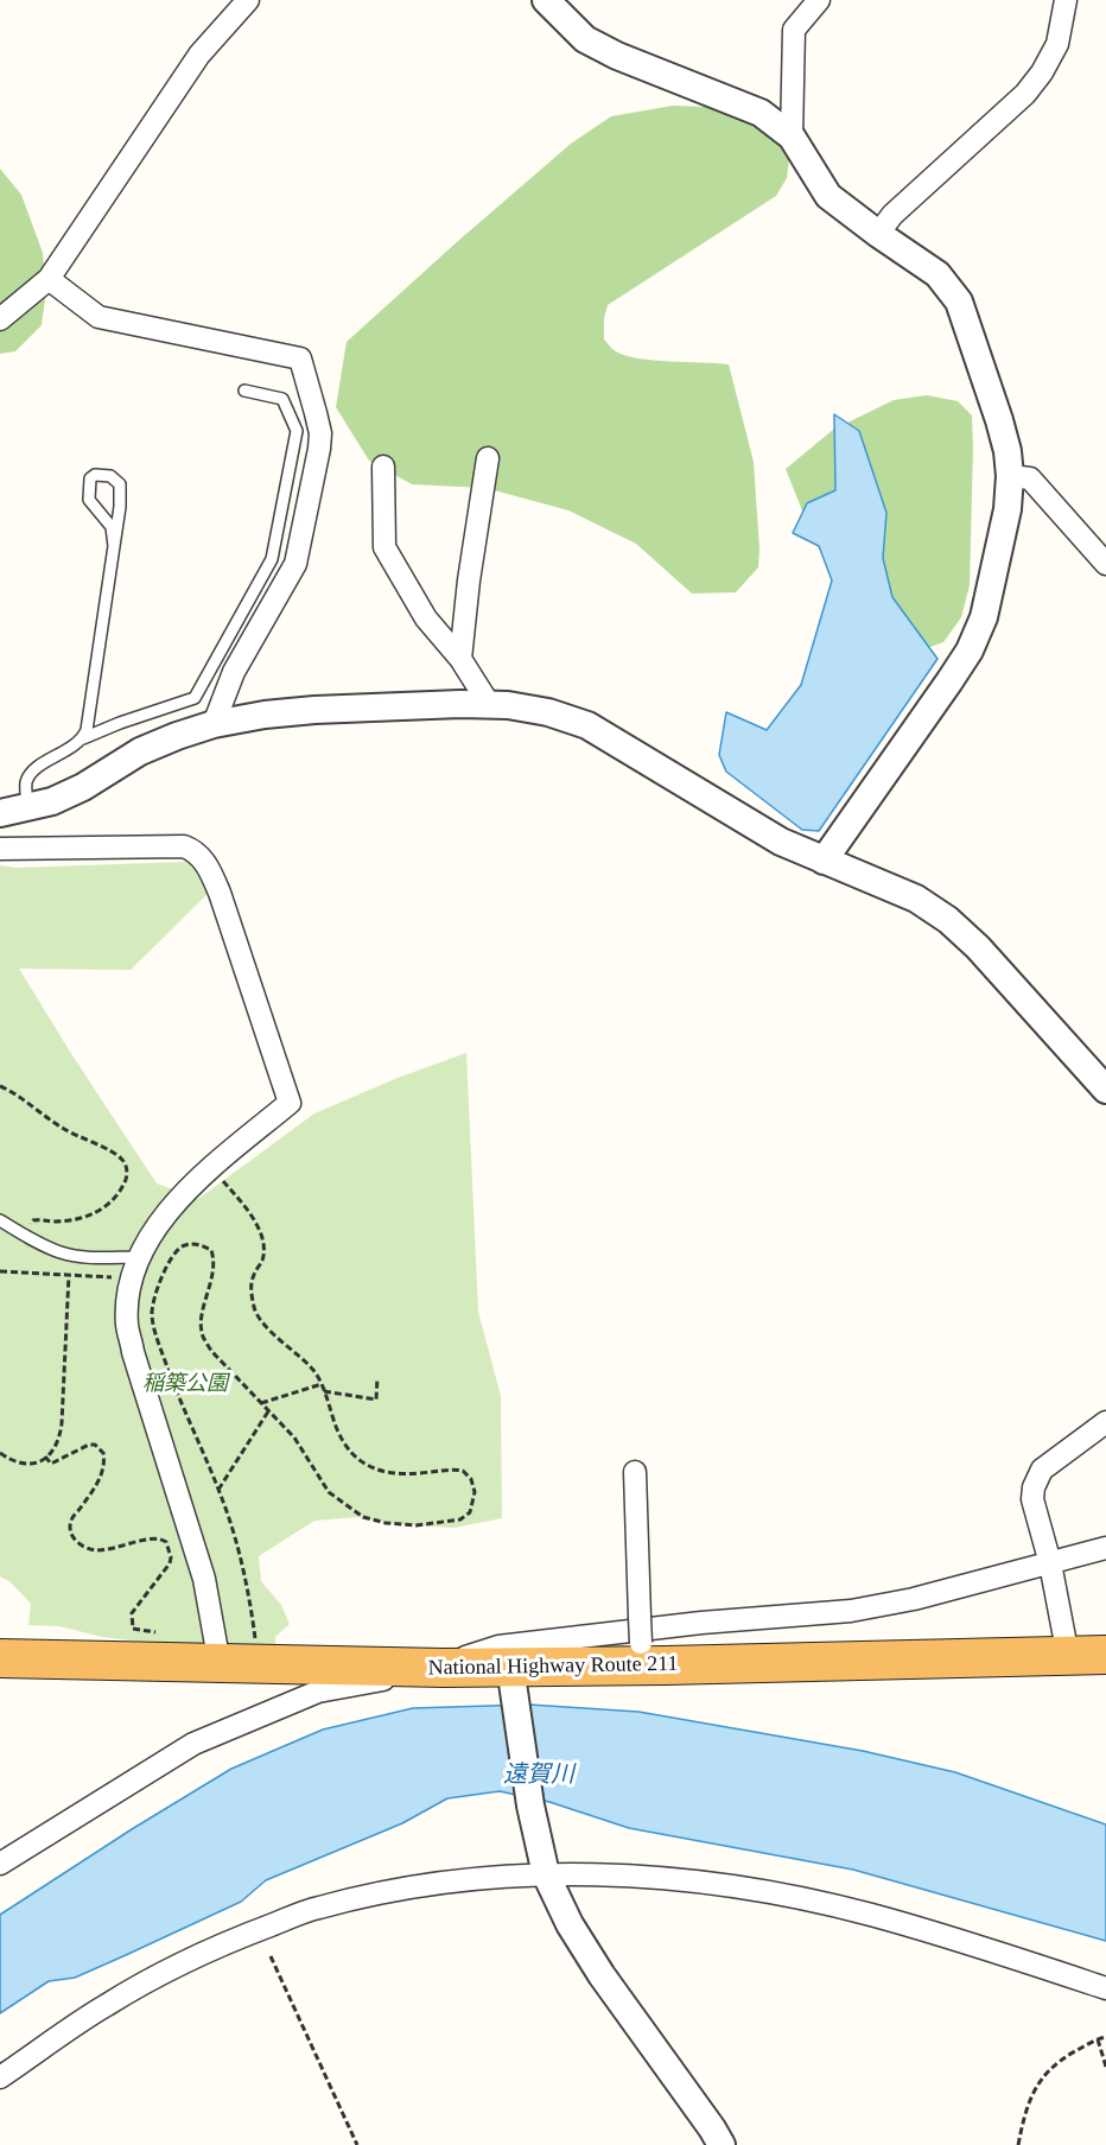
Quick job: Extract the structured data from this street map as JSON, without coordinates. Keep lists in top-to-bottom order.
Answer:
{
  "streets": {
    "highway": ["National Highway Route 211"]
  },
  "water": ["遠賀川"],
  "parks": ["稲築公園"]
}
